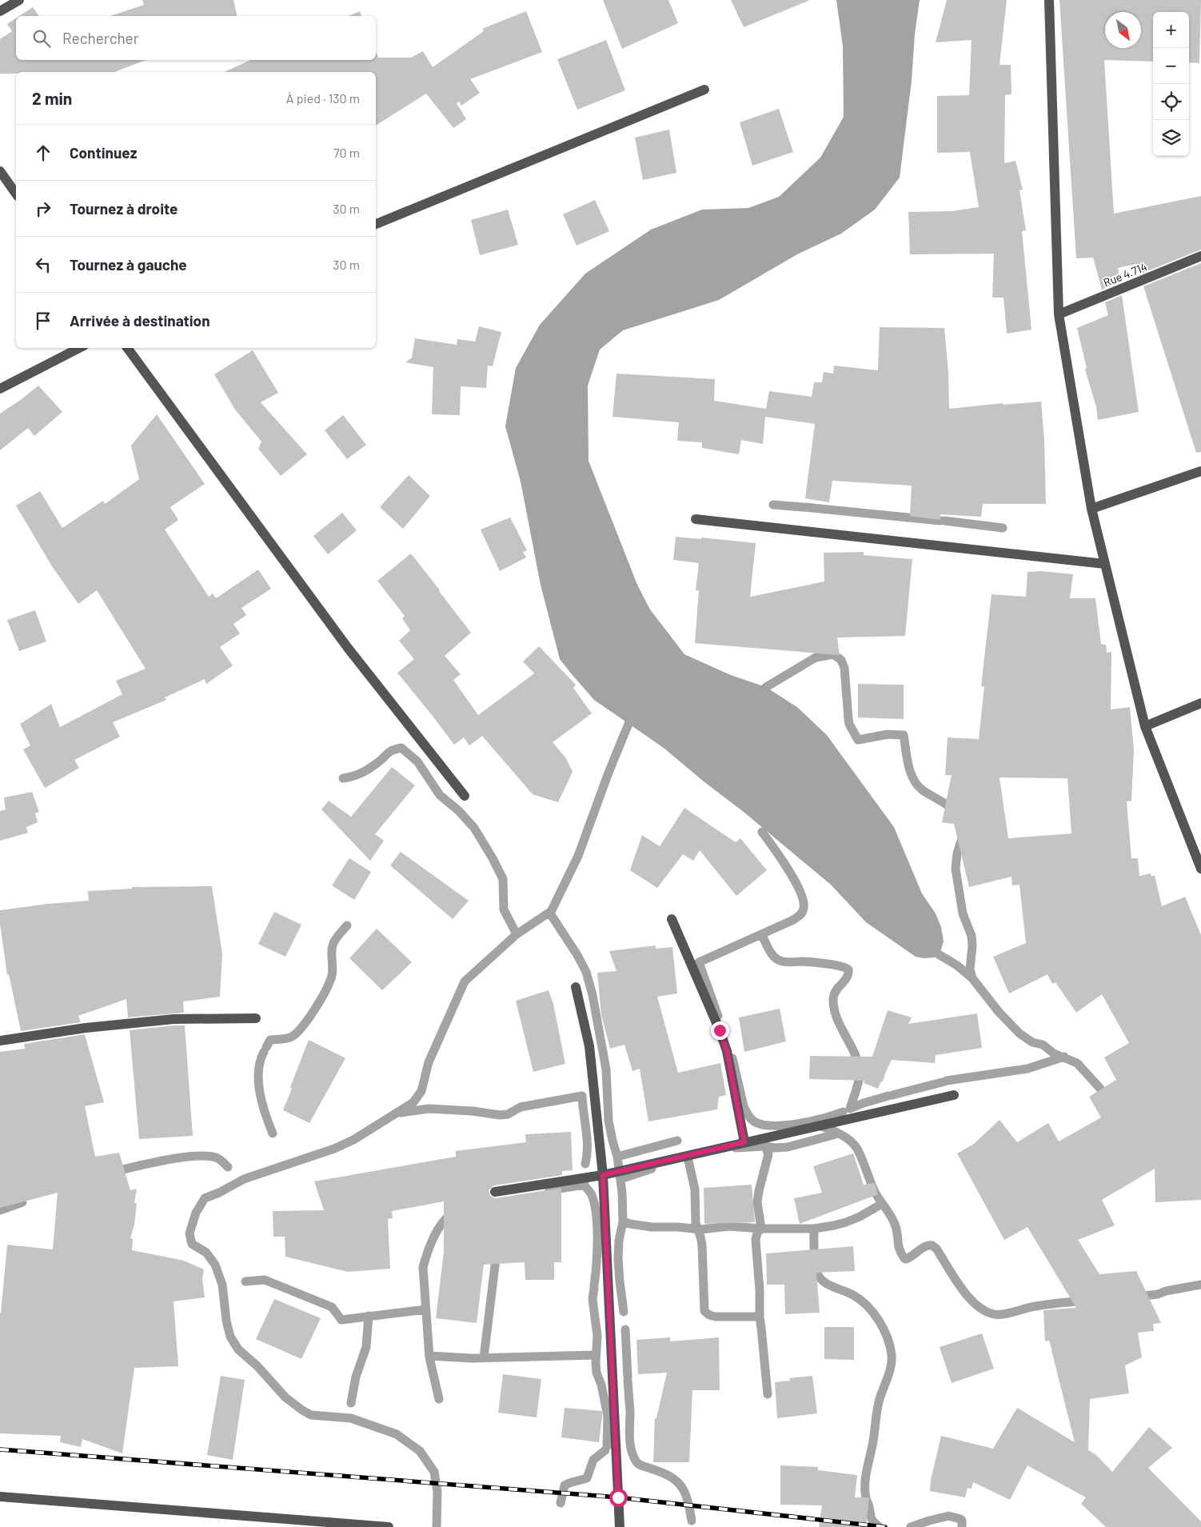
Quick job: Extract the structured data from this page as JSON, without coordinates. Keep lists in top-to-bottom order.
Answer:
{
  "streets": {
    "street": ["Rue 4.714"]
  },
  "north": "bottom right",
  "page": {
    "map_buttons": ["+", "−"],
    "search": "Rechercher",
    "heading": ["2 min", "À pied · 130 m"],
    "list": [
      ["Continuez", "70 m"],
      ["Tournez à droite", "30 m"],
      ["Tournez à gauche", "30 m"],
      "Arrivée à destination"
    ]
  }
}
